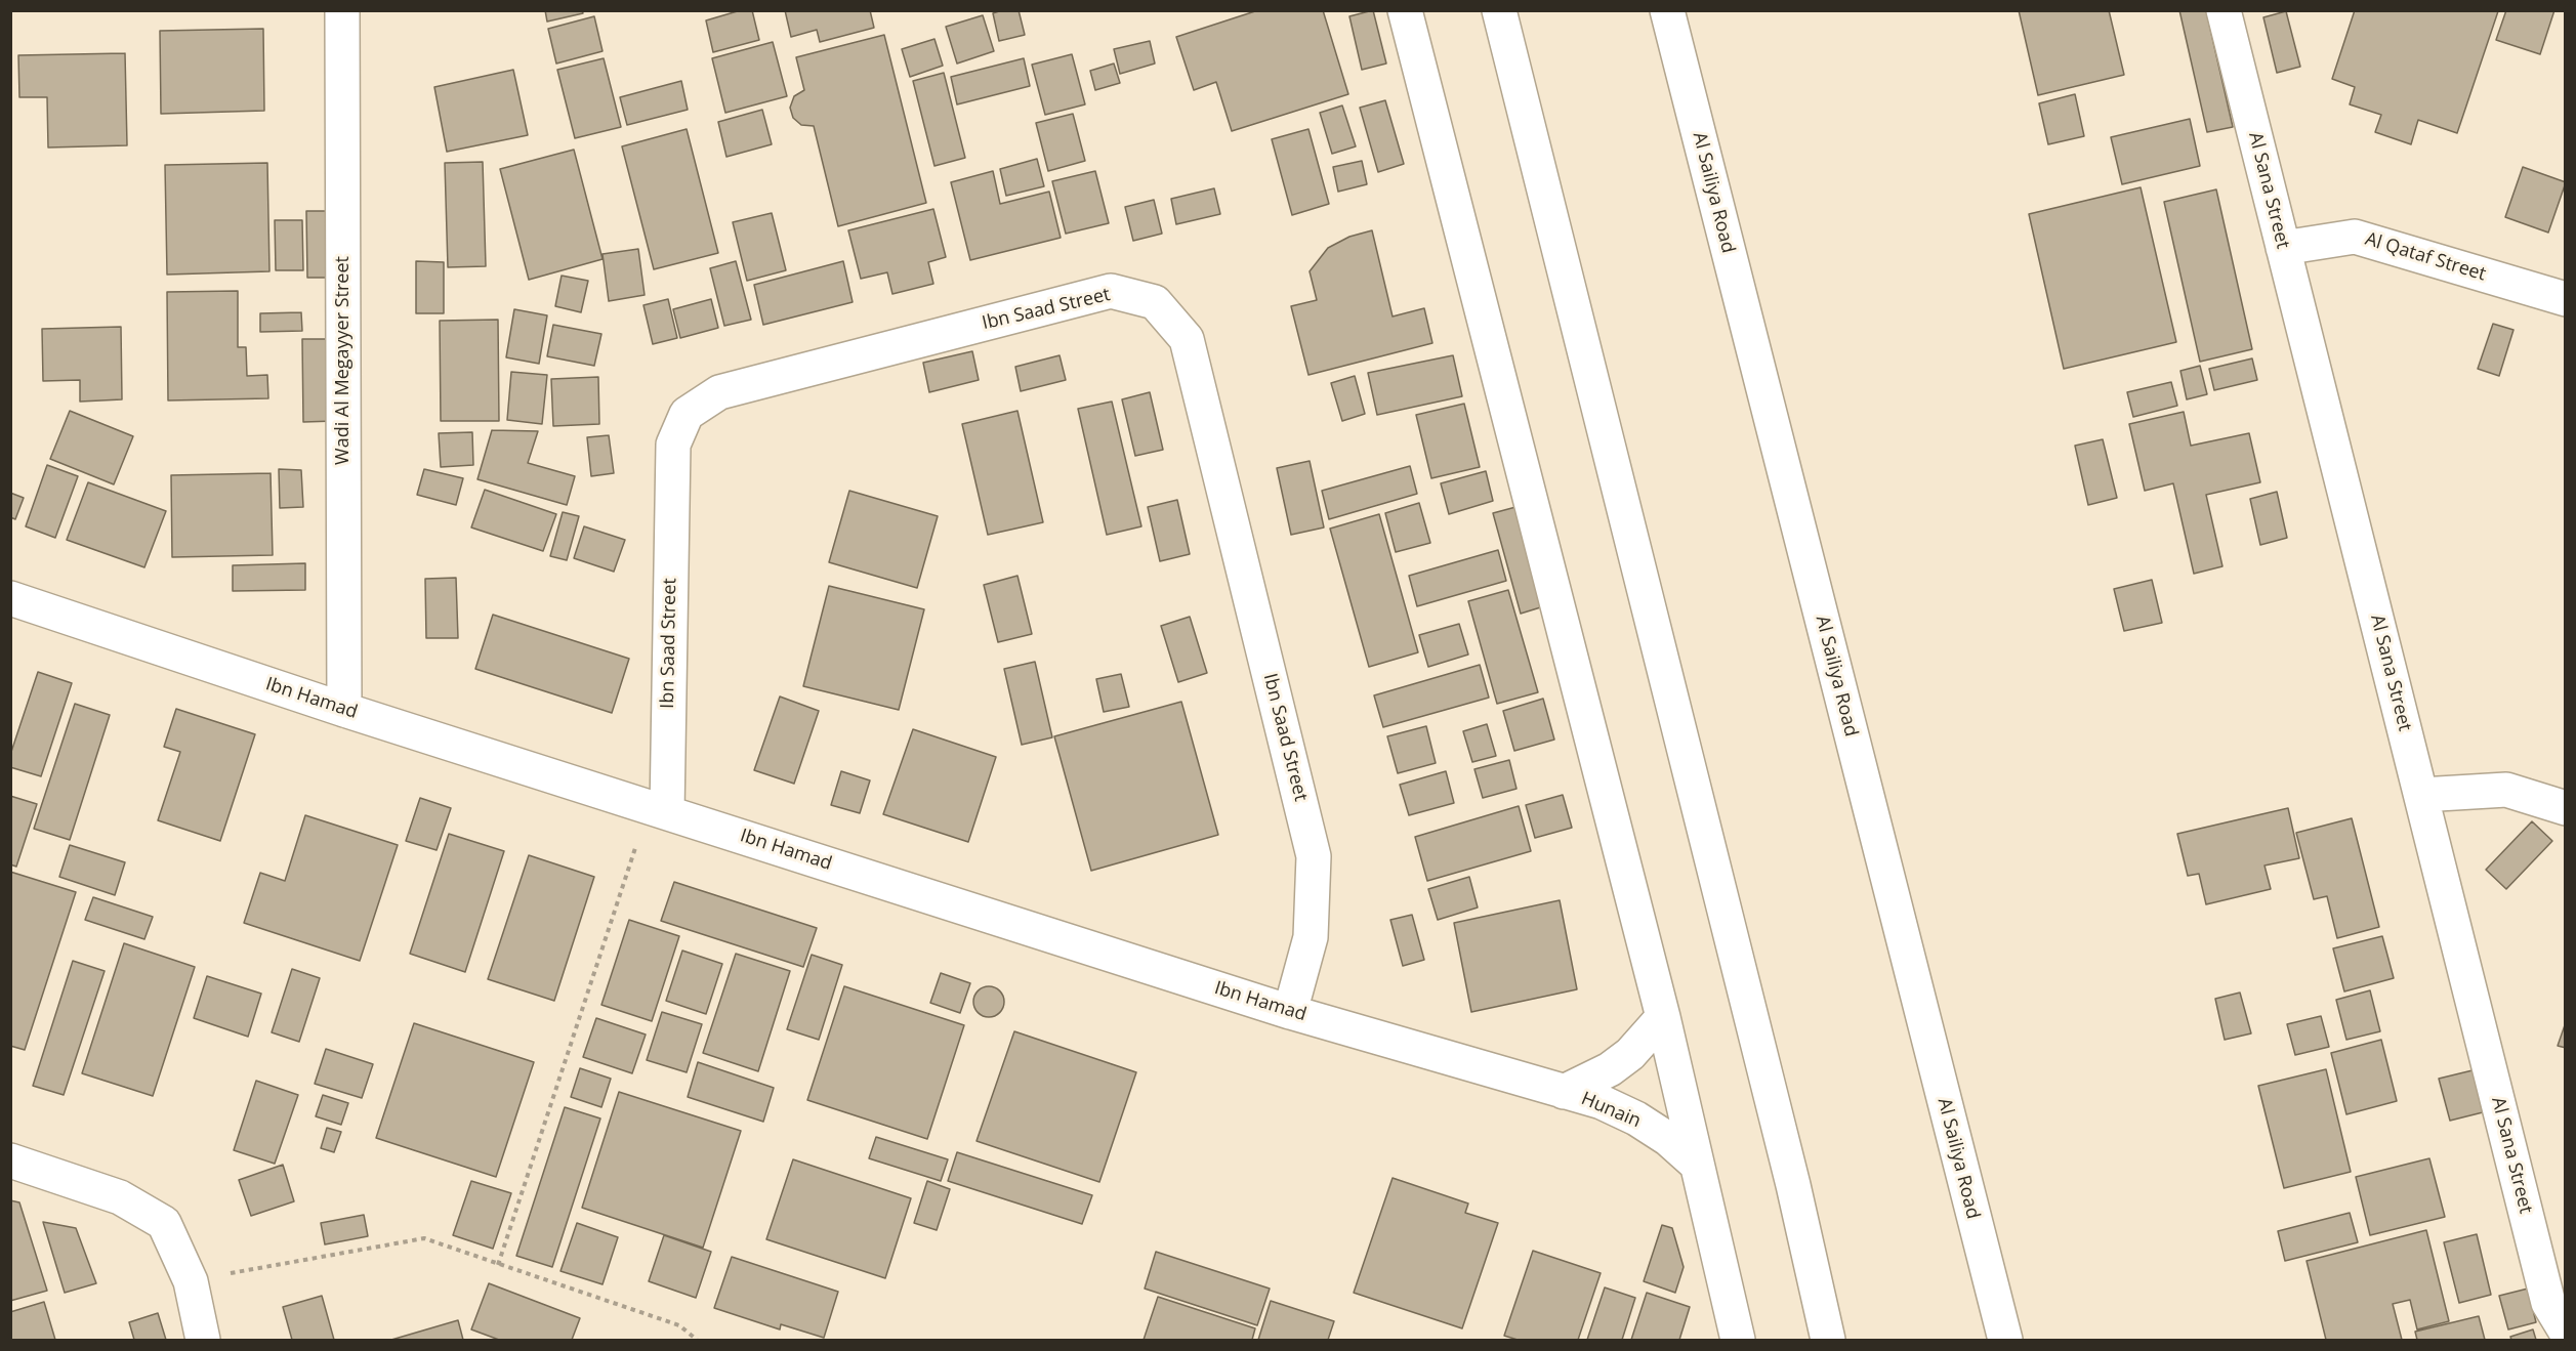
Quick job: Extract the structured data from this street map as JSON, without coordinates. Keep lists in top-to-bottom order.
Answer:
{
  "streets": {
    "street": [
      "Al Sana Street",
      "Al Sailiya Road",
      "Al Qataf Street",
      "Ibn Saad Street",
      "Wadi Al Megayyer Street",
      "Ibn Hamad",
      "Hunain"
    ]
  },
  "crossings": [
    ["Al Sana Street", "Al Qataf Street"],
    ["Ibn Saad Street", "Ibn Hamad"],
    ["Wadi Al Megayyer Street", "Ibn Hamad"],
    ["Ibn Hamad", "Hunain"]
  ]
}
